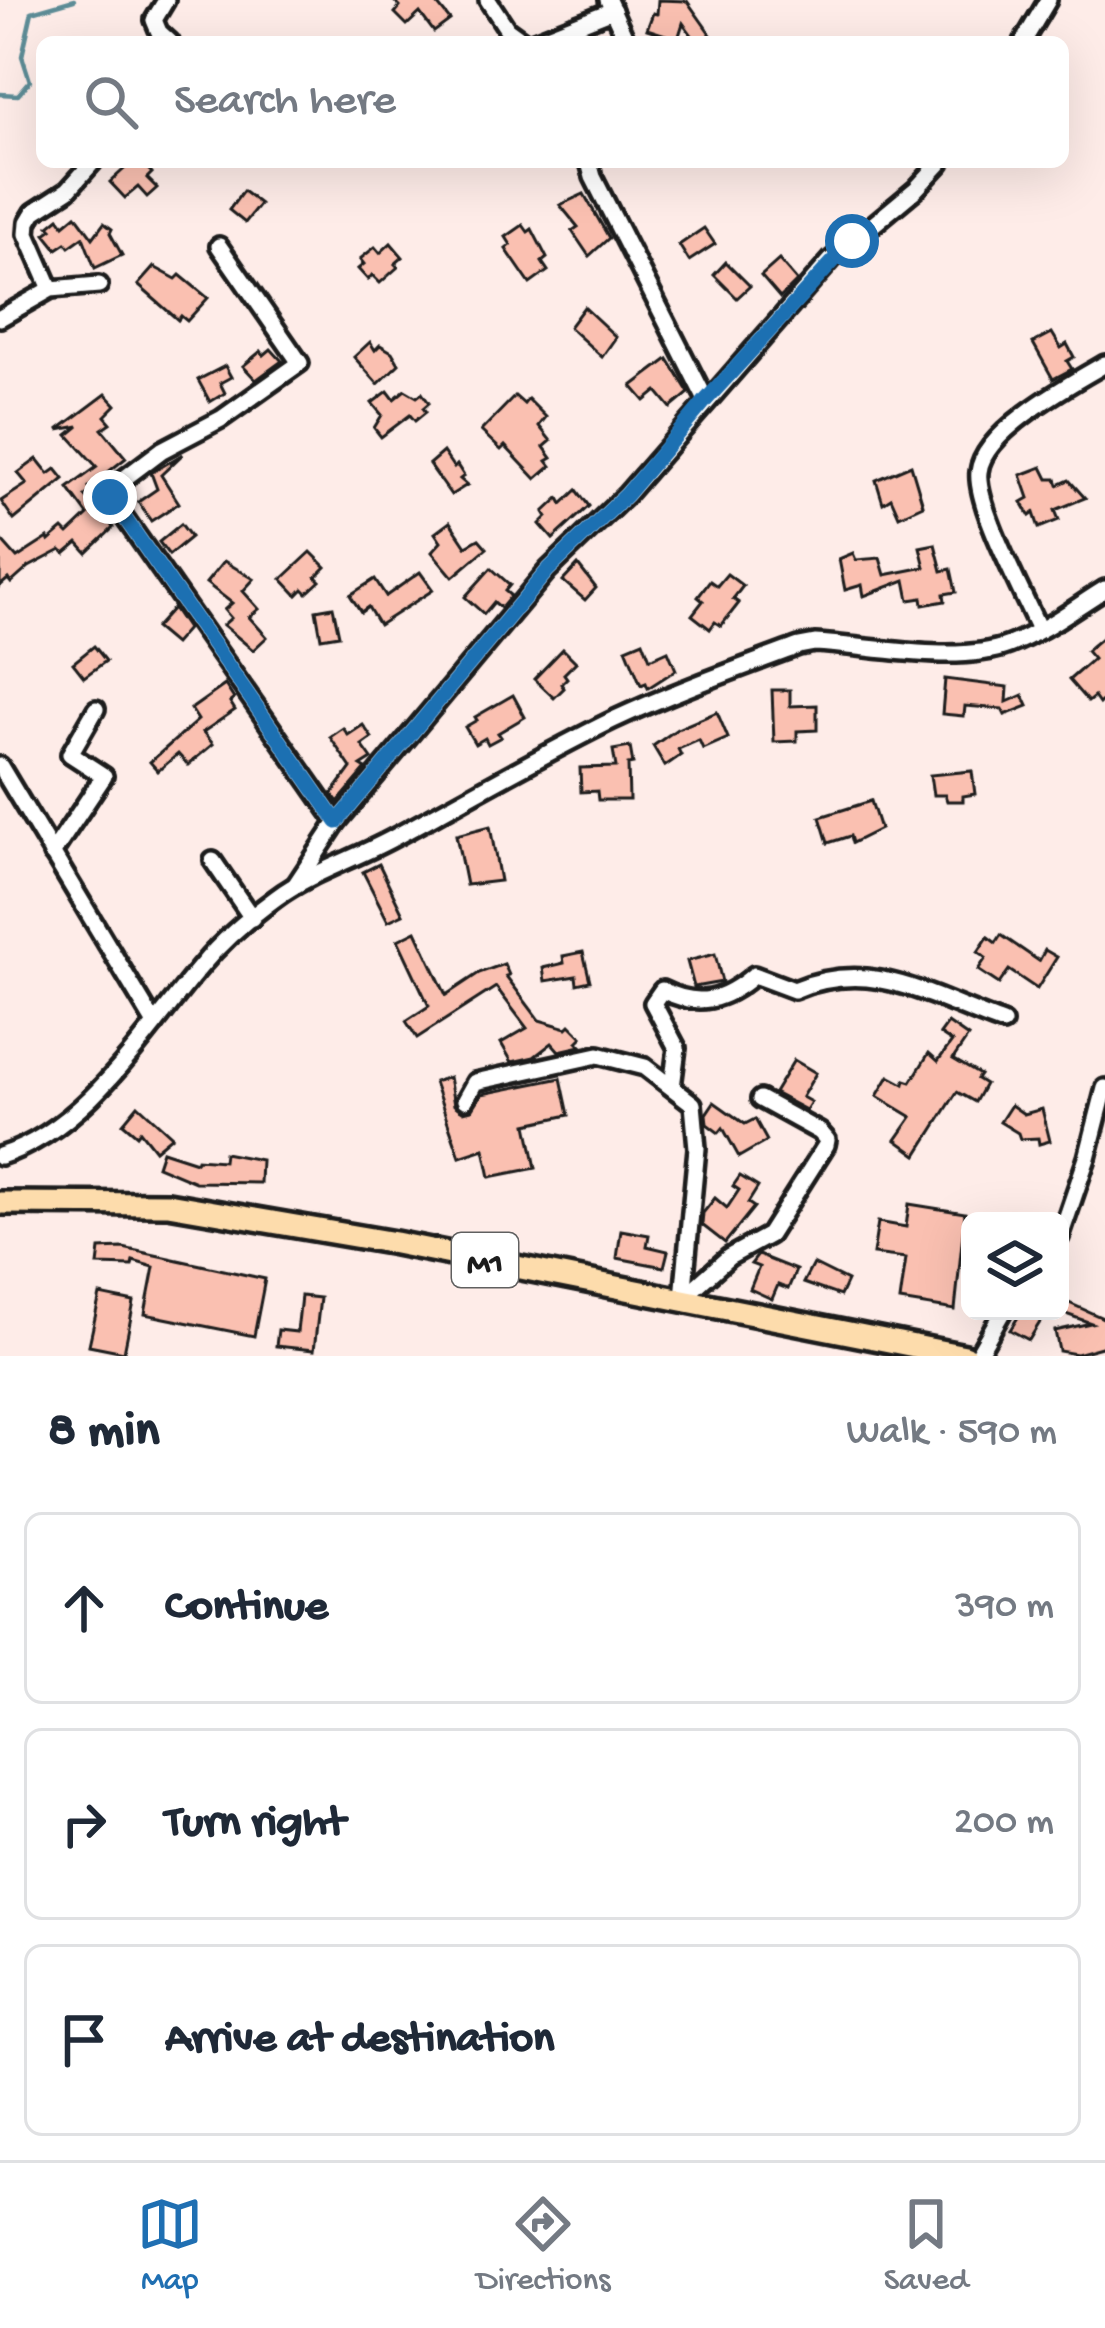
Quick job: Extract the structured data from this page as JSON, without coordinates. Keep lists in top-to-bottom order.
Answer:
{
  "streets": {
    "highway": ["M1"]
  },
  "page": {
    "search": "Search here",
    "heading": ["8 min", "Walk · 590 m"],
    "list": [
      ["Continue", "390 m"],
      ["Turn right", "200 m"],
      "Arrive at destination"
    ],
    "nav": ["Map", "Directions", "Saved"]
  }
}
